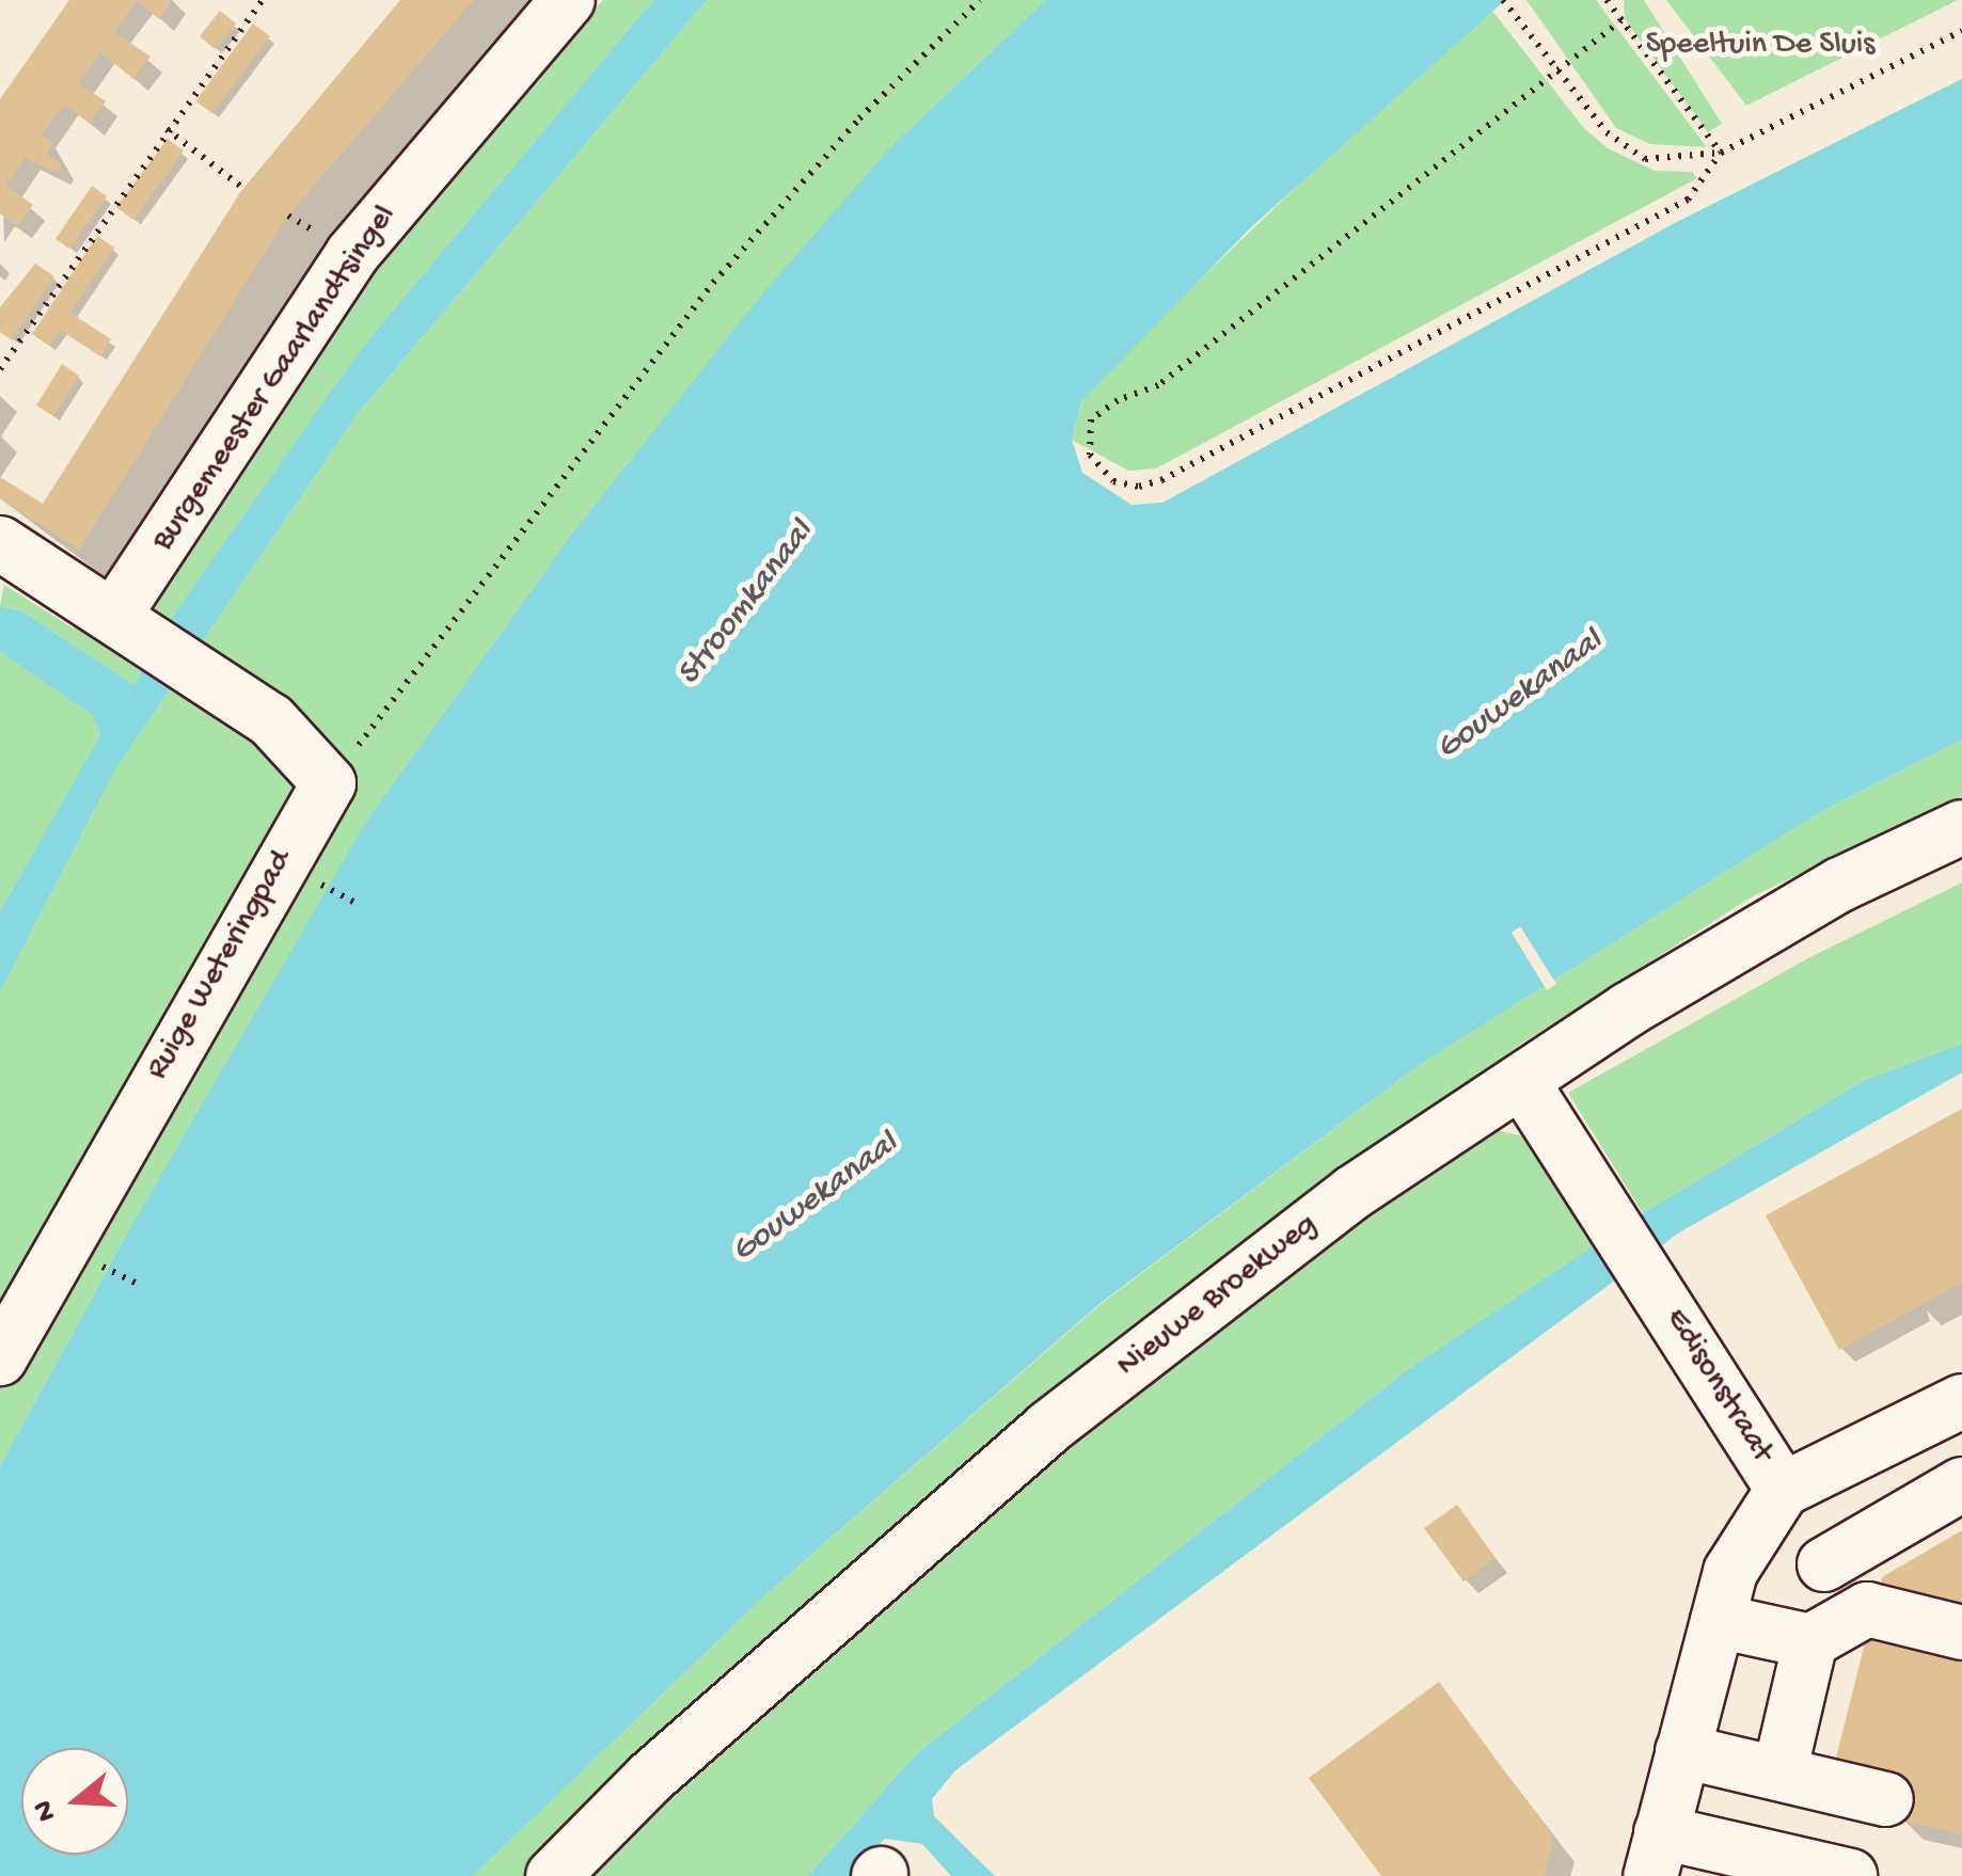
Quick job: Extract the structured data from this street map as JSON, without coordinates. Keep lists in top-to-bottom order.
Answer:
{
  "streets": {
    "street": [
      "Burgemeester Gaarlandtsingel",
      "Ruige Weteringpad",
      "Nieuwe Broekweg",
      "Edisonstraat"
    ]
  },
  "crossings": [
    ["Nieuwe Broekweg", "Edisonstraat"]
  ],
  "water": ["Stroomkanaal", "Gouwekanaal"],
  "parks": ["Speeltuin De Sluis"],
  "north": "left"
}
